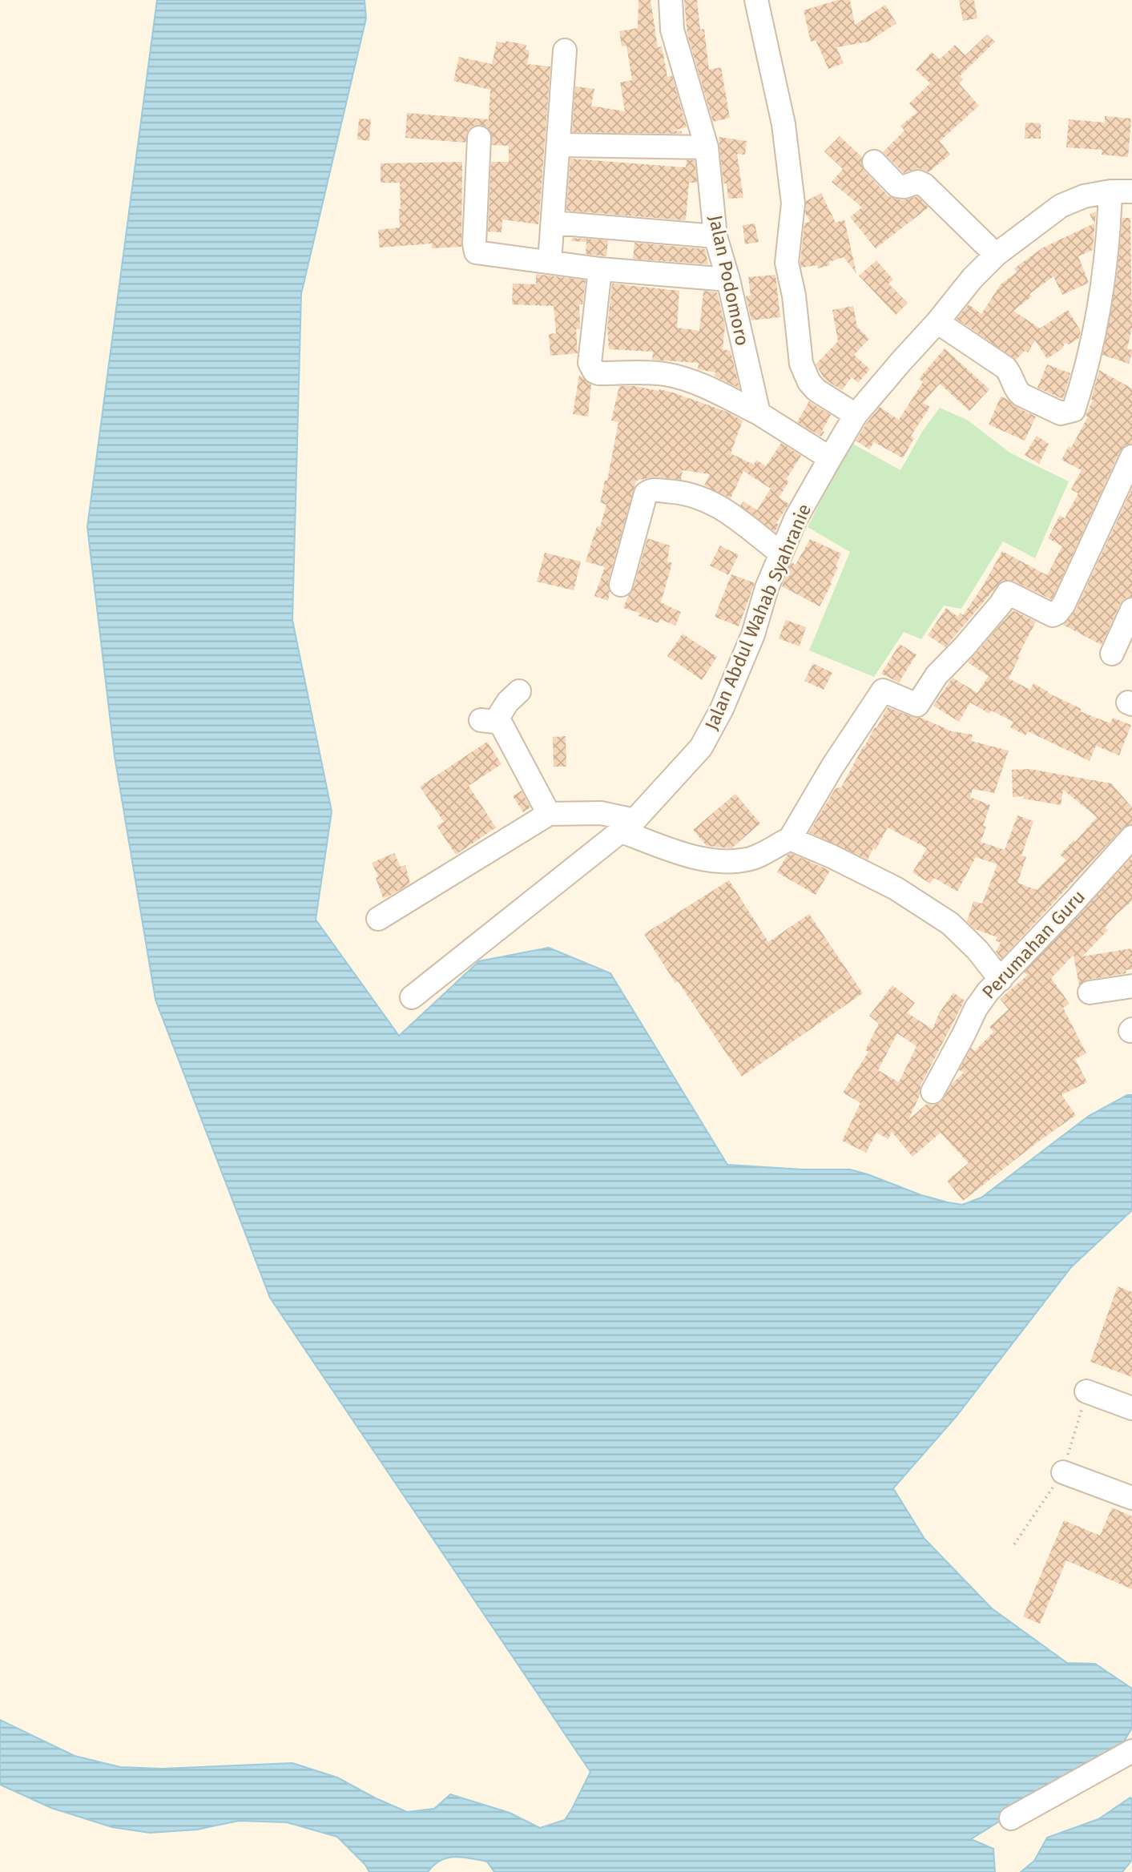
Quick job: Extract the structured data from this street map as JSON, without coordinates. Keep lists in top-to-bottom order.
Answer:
{
  "streets": {
    "street": ["Jalan Podomoro", "Jalan Abdul Wahab Syahranie", "Perumahan Guru"]
  }
}
